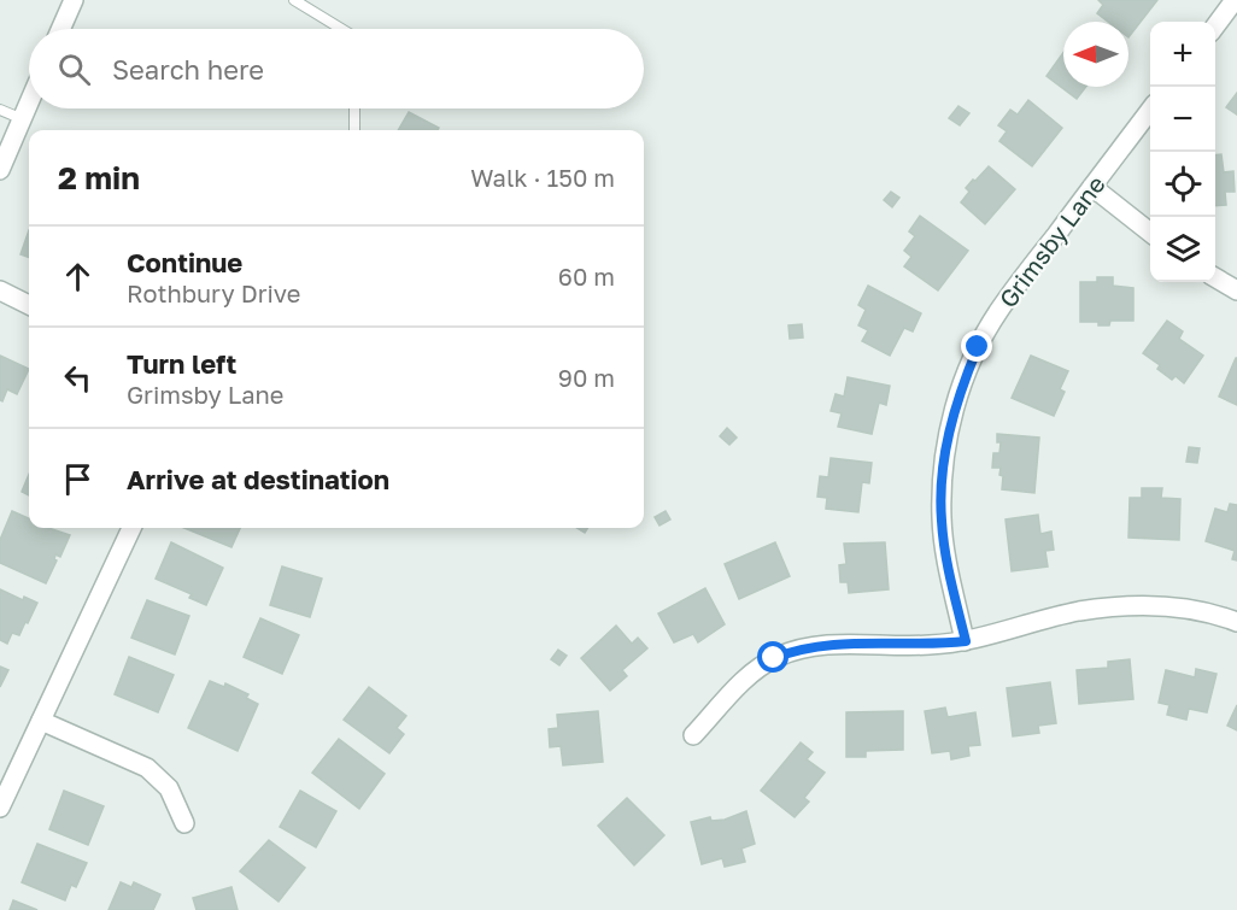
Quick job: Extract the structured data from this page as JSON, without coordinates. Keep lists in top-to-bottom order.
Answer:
{
  "streets": {
    "street": ["Grimsby Lane"]
  },
  "north": "left",
  "page": {
    "map_buttons": ["+", "−"],
    "search": "Search here",
    "heading": ["2 min", "Walk · 150 m"],
    "list": [
      ["Continue", "Rothbury Drive", "60 m"],
      ["Turn left", "Grimsby Lane", "90 m"],
      "Arrive at destination"
    ]
  }
}
